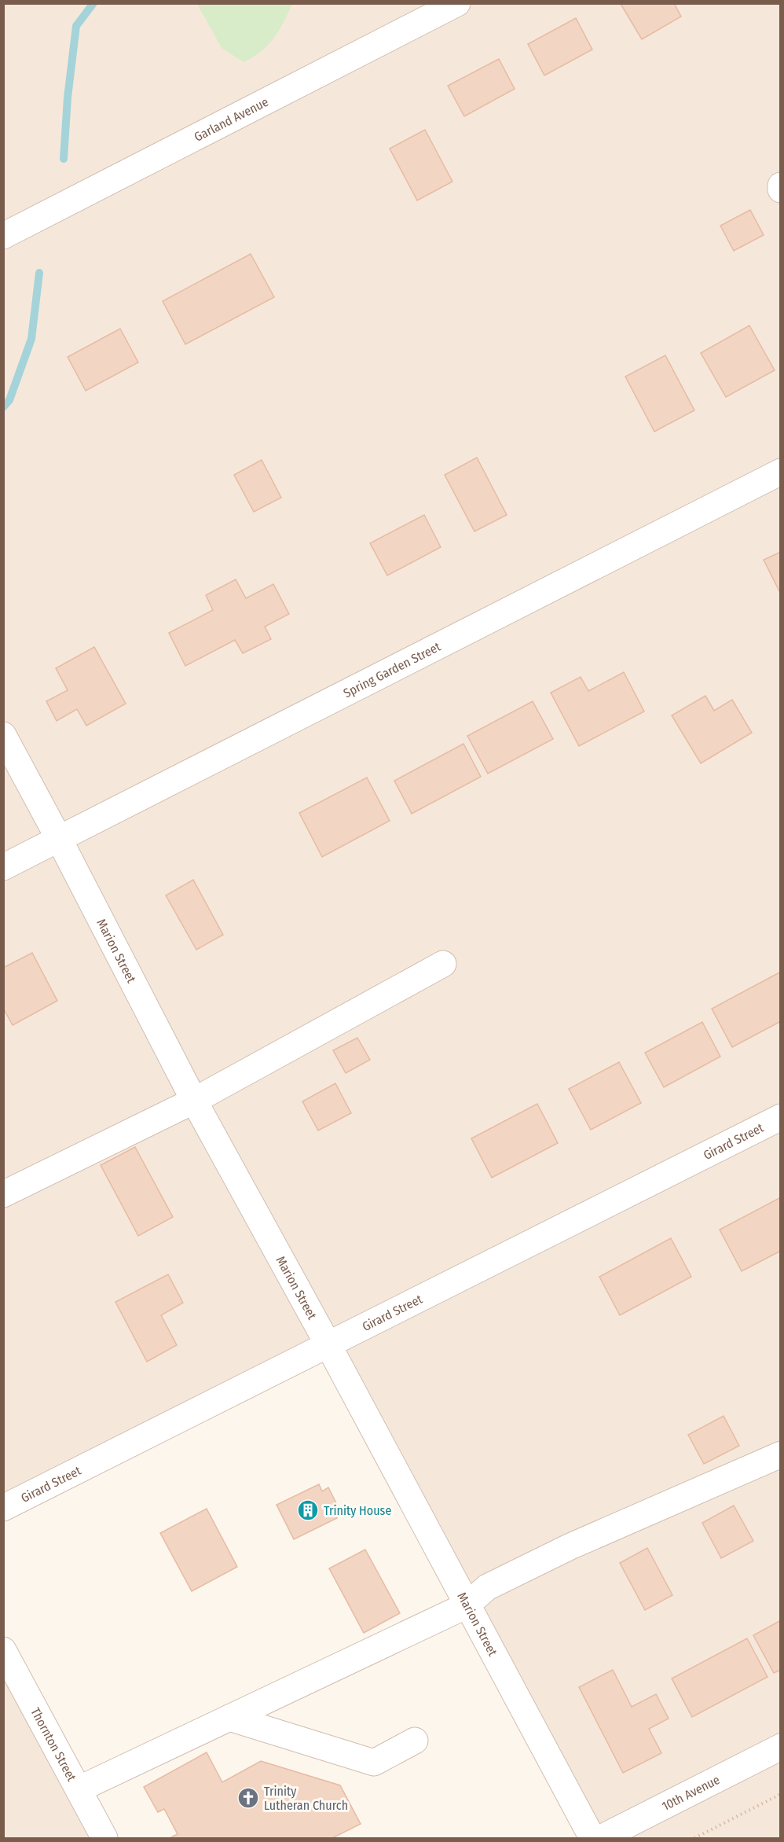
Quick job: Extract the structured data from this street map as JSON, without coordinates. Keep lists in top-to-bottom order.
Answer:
{
  "streets": {
    "street": [
      "Garland Avenue",
      "Spring Garden Street",
      "Marion Street",
      "Girard Street",
      "Thornton Street",
      "10th Avenue"
    ]
  },
  "crossings": [
    ["Spring Garden Street", "Marion Street"],
    ["Marion Street", "Girard Street"]
  ],
  "places": {
    "building": ["Trinity House"],
    "church": ["Trinity Lutheran Church"]
  }
}
